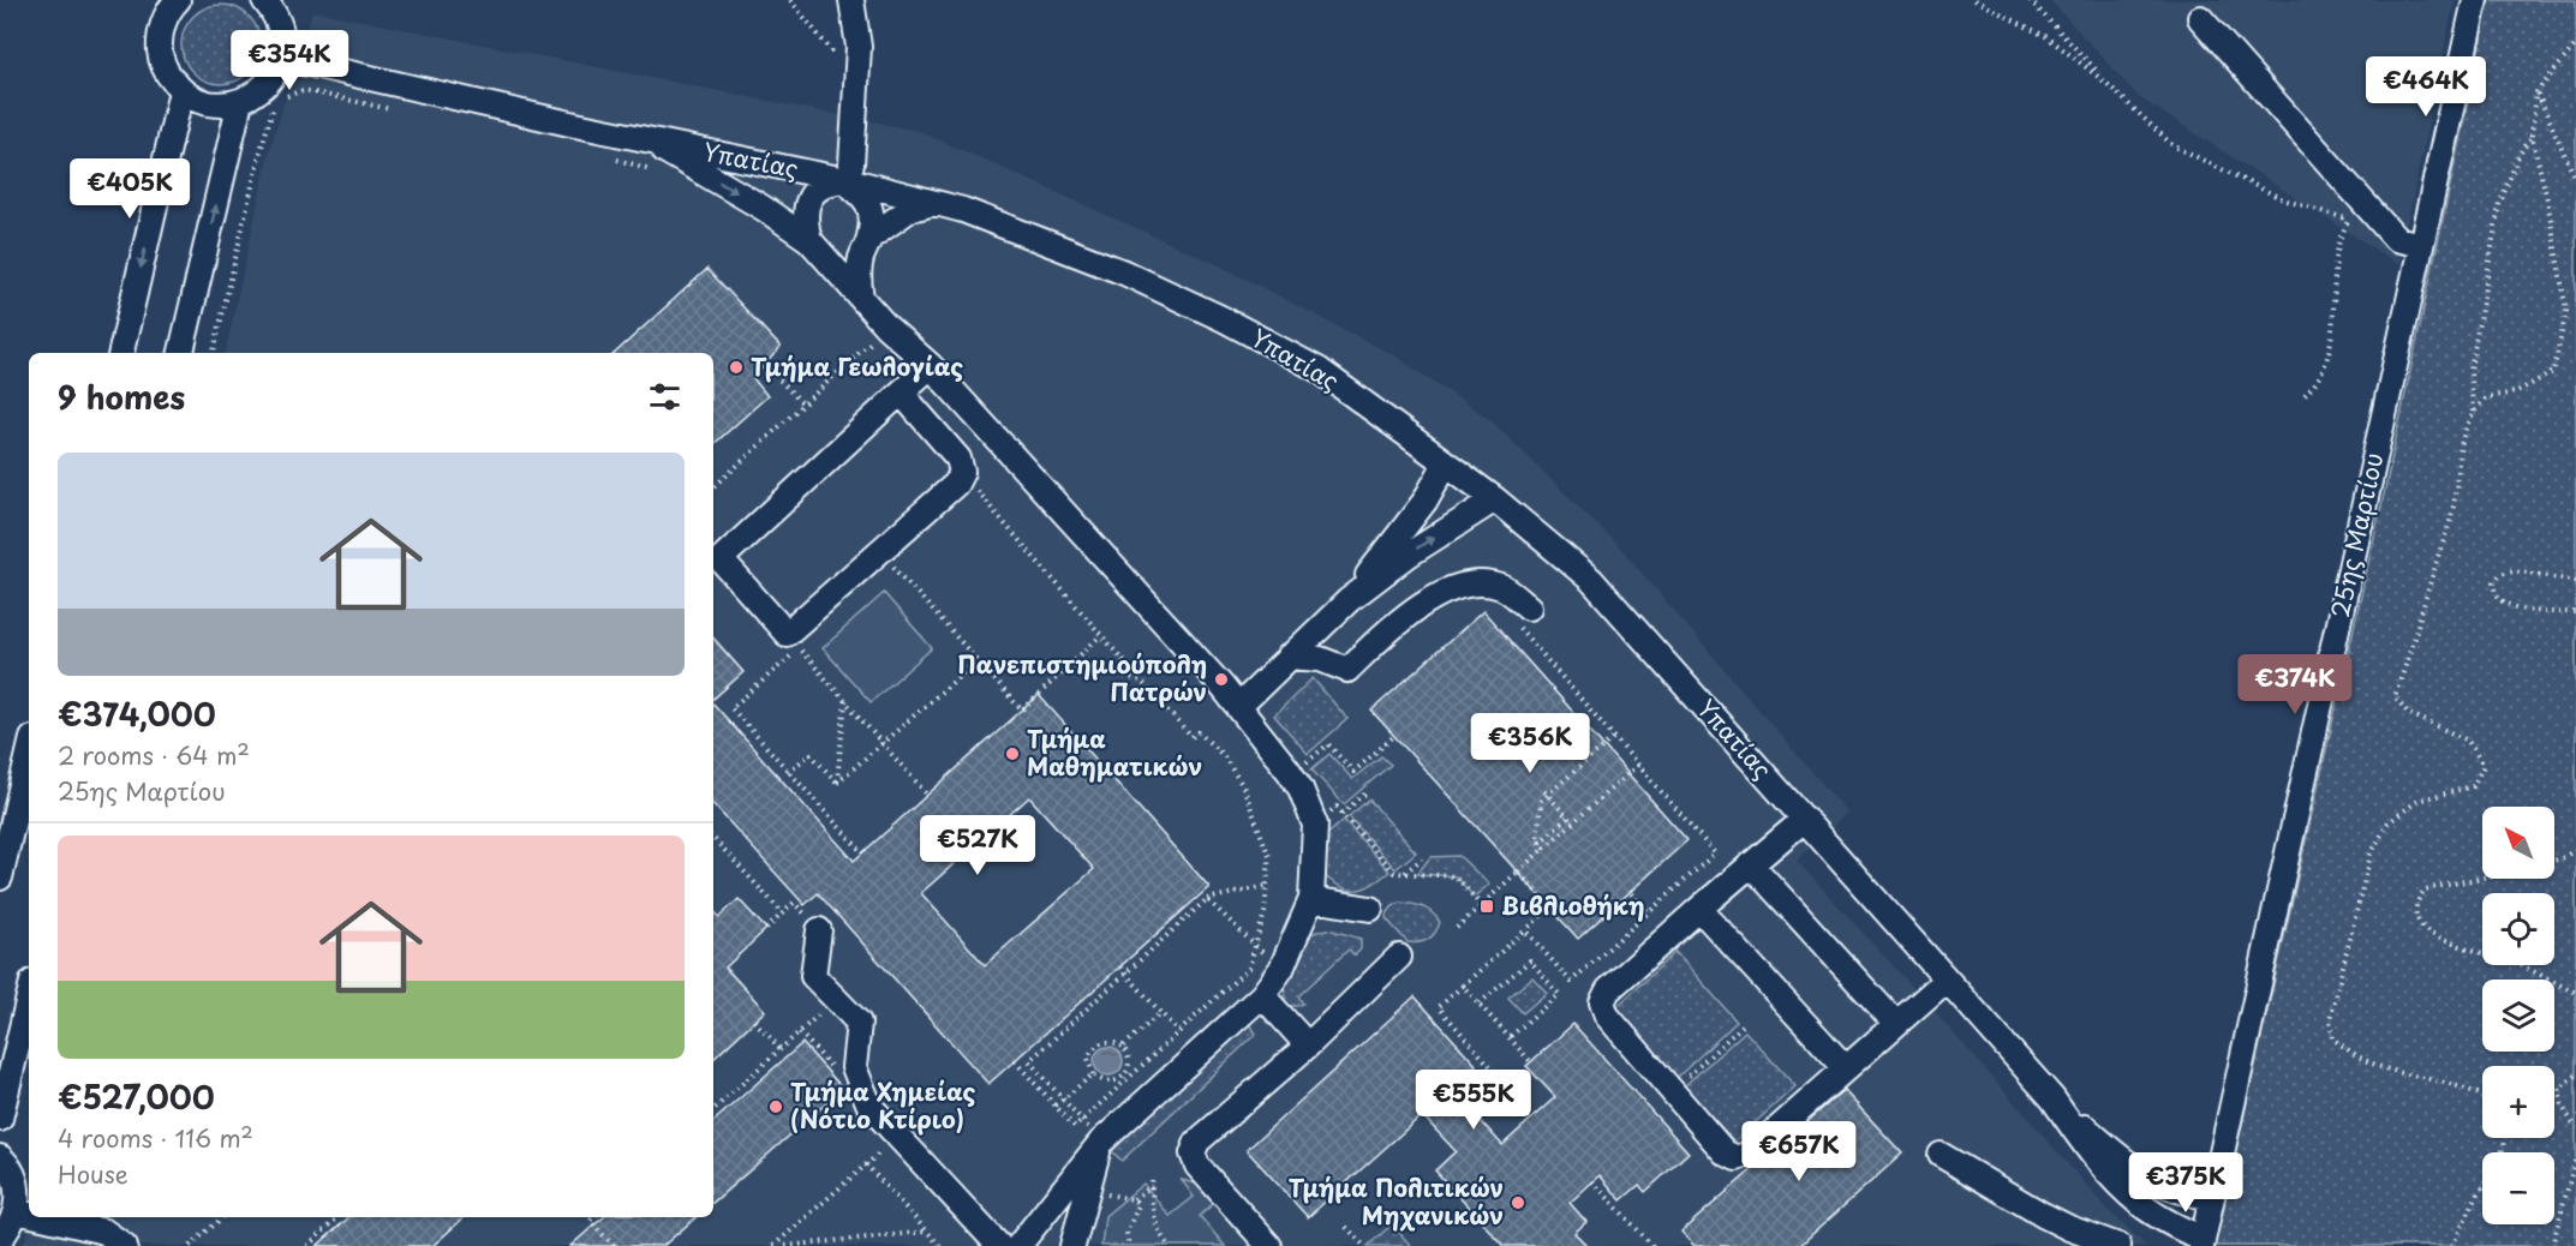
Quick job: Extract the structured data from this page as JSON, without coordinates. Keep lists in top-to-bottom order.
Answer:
{
  "streets": {
    "street": ["Υπατίας", "25ης Μαρτίου"]
  },
  "crossings": [
    ["Υπατίας", "25ης Μαρτίου"]
  ],
  "places": {
    "other": [
      "Τμήμα Γεωλογίας",
      "Πανεπιστημιούπολη Πατρών",
      "Τμήμα Μαθηματικών",
      "Τμήμα Χημείας (Νότιο Κτίριο)",
      "Τμήμα Πολιτικών Μηχανικών"
    ],
    "transit": ["Βιβλιοθήκη"]
  },
  "north": "top left",
  "page": {
    "price": [
      "€354K",
      "€464K",
      "€405K",
      "€374K",
      "€356K",
      "€527K",
      "€555K",
      "€657K",
      "€375K"
    ],
    "heading": "9 homes",
    "list": [
      {
        "name": "€374,000",
        "note": "2 rooms · 64 m² · 25ης Μαρτίου"
      },
      {
        "name": "€527,000",
        "note": "4 rooms · 116 m² · House"
      }
    ],
    "map_buttons": ["+", "−"]
  }
}
